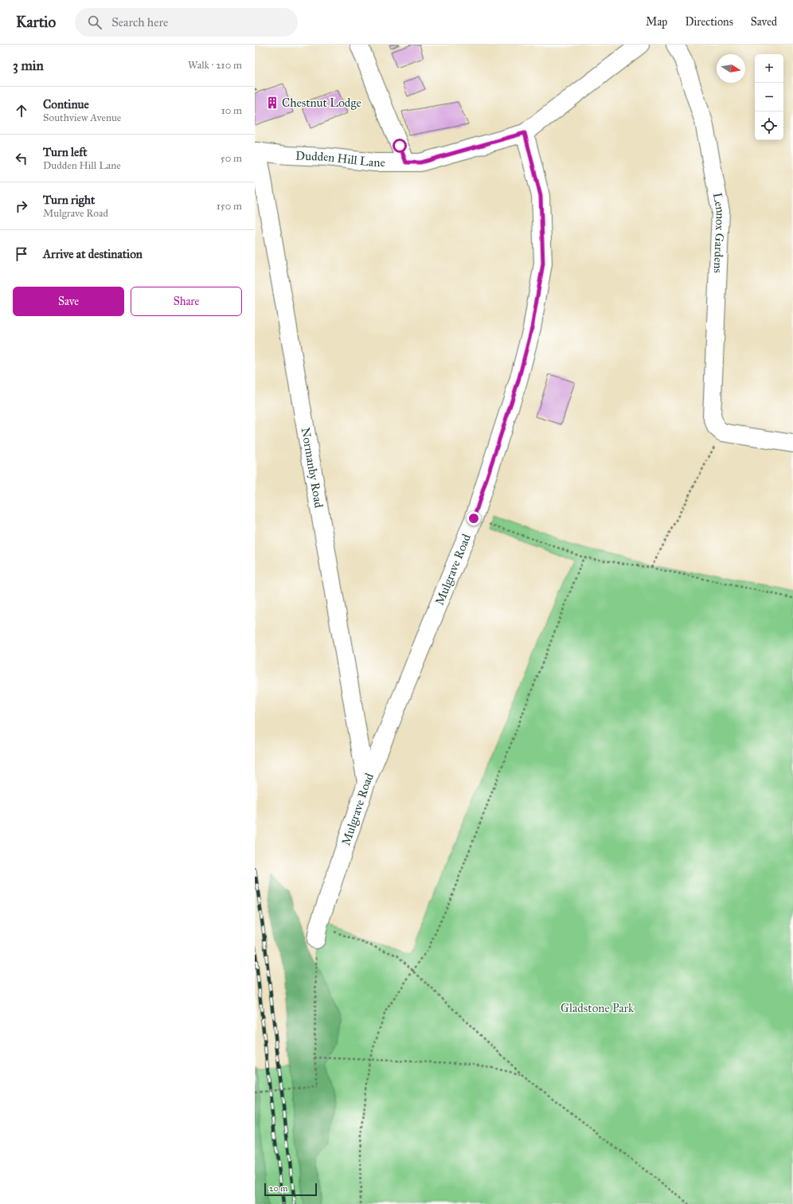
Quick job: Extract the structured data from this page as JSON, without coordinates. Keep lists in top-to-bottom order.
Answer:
{
  "streets": {
    "street": [
      "Dudden Hill Lane",
      "Lennox Gardens",
      "Normanby Road",
      "Mulgrave Road"
    ]
  },
  "crossings": [
    ["Dudden Hill Lane", "Normanby Road"],
    ["Dudden Hill Lane", "Mulgrave Road"],
    ["Normanby Road", "Mulgrave Road"]
  ],
  "parks": ["Gladstone Park"],
  "places": {
    "building": ["Chestnut Lodge"]
  },
  "scale_bar": "20 m",
  "north": "right",
  "page": {
    "header": "Kartio",
    "search": "Search here",
    "nav": ["Map", "Directions", "Saved"],
    "heading": ["3 min", "Walk · 210 m"],
    "map_buttons": ["+", "−"],
    "list": [
      ["Continue", "Southview Avenue", "10 m"],
      ["Turn left", "Dudden Hill Lane", "50 m"],
      ["Turn right", "Mulgrave Road", "150 m"],
      "Arrive at destination"
    ],
    "buttons": ["Save", "Share"],
    "scale": "20 m"
  }
}
